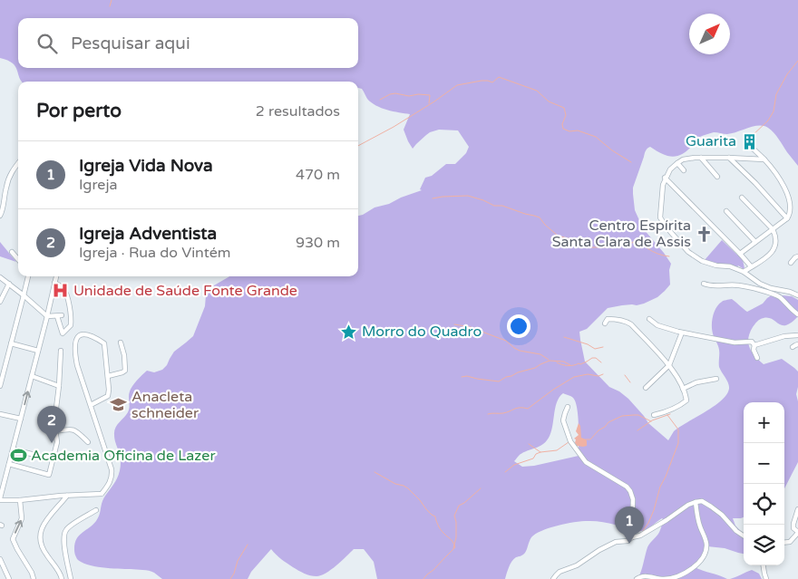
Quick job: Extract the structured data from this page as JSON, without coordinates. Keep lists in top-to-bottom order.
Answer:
{
  "places": {
    "building": ["Guarita"],
    "church": ["Centro Espírita Santa Clara de Assis"],
    "hospital": ["Unidade de Saúde Fonte Grande"],
    "place": ["Morro do Quadro"],
    "school or university": ["Anacleta schneider"],
    "sports": ["Academia Oficina de Lazer"]
  },
  "north": "top right",
  "page": {
    "search": "Pesquisar aqui",
    "heading": ["Por perto", "2 resultados"],
    "list": [
      {
        "mark": "1",
        "name": "Igreja Vida Nova",
        "note": "Igreja",
        "value": "470 m"
      },
      {
        "mark": "2",
        "name": "Igreja Adventista",
        "note": "Igreja · Rua do Vintém",
        "value": "930 m"
      }
    ],
    "map_buttons": ["+", "−"],
    "pins": ["2", "1"]
  }
}
